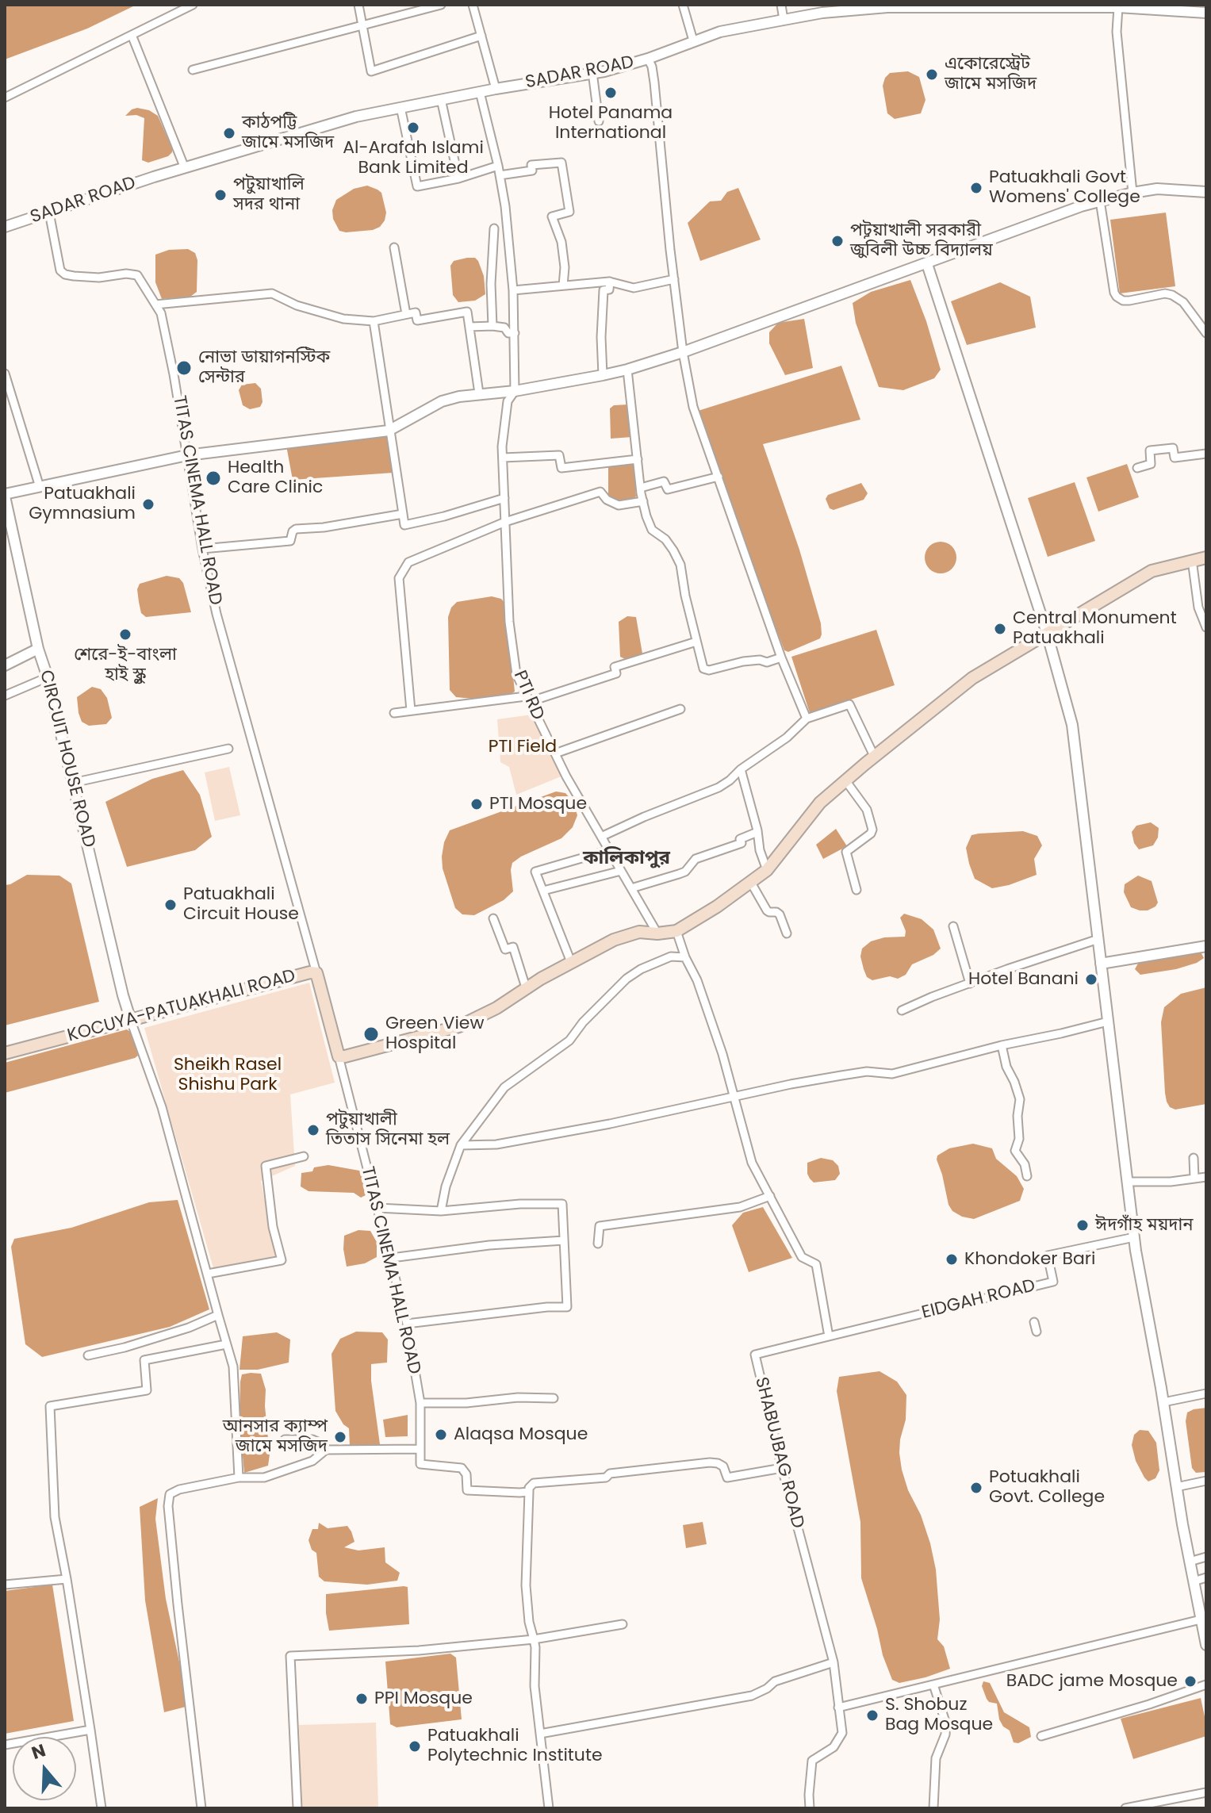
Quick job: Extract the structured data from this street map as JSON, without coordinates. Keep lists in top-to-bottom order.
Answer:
{
  "streets": {
    "main road": ["KOCUYA-PATUAKHALI ROAD"],
    "street": [
      "SADAR ROAD",
      "TITAS CINEMA HALL ROAD",
      "PTI RD",
      "CIRCUIT HOUSE ROAD",
      "EIDGAH ROAD",
      "SHABUJBAG ROAD"
    ]
  },
  "crossings": [
    ["SADAR ROAD", "TITAS CINEMA HALL ROAD"],
    ["SADAR ROAD", "PTI RD"],
    ["TITAS CINEMA HALL ROAD", "KOCUYA-PATUAKHALI ROAD"],
    ["CIRCUIT HOUSE ROAD", "KOCUYA-PATUAKHALI ROAD"],
    ["EIDGAH ROAD", "SHABUJBAG ROAD"]
  ],
  "districts": ["কালিকাপুর"],
  "parks": ["PTI Field", "Sheikh Rasel Shishu Park"],
  "places": [
    "একোরেস্ট্রেট জামে মসজিদ",
    "Hotel Panama International",
    "Al-Arafah Islami Bank Limited",
    "কাঠপট্টি জামে মসজিদ",
    "Patuakhali Govt Womens' College",
    "পটুয়াখালি সদর থানা",
    "পটুয়াখালী সরকারী জুবিলী উচ্চ বিদ্যালয়",
    "নোভা ডায়াগনস্টিক সেন্টার",
    "Health Care Clinic",
    "Patuakhali Gymnasium",
    "Central Monument Patuakhali",
    "শেরে-ই-বাংলা হাই স্কুল",
    "PTI Mosque",
    "Patuakhali Circuit House",
    "Hotel Banani",
    "Green View Hospital",
    "পটুয়াখালী তিতাস সিনেমা হল",
    "ঈদগাঁহ ময়দান",
    "Khondoker Bari",
    "Alaqsa Mosque",
    "আনসার ক্যাম্প জামে মসজিদ",
    "Potuakhali Govt. College",
    "BADC jame Mosque",
    "PPI Mosque",
    "S. Shobuz Bag Mosque",
    "Patuakhali Polytechnic Institute"
  ],
  "north": "top"
}
